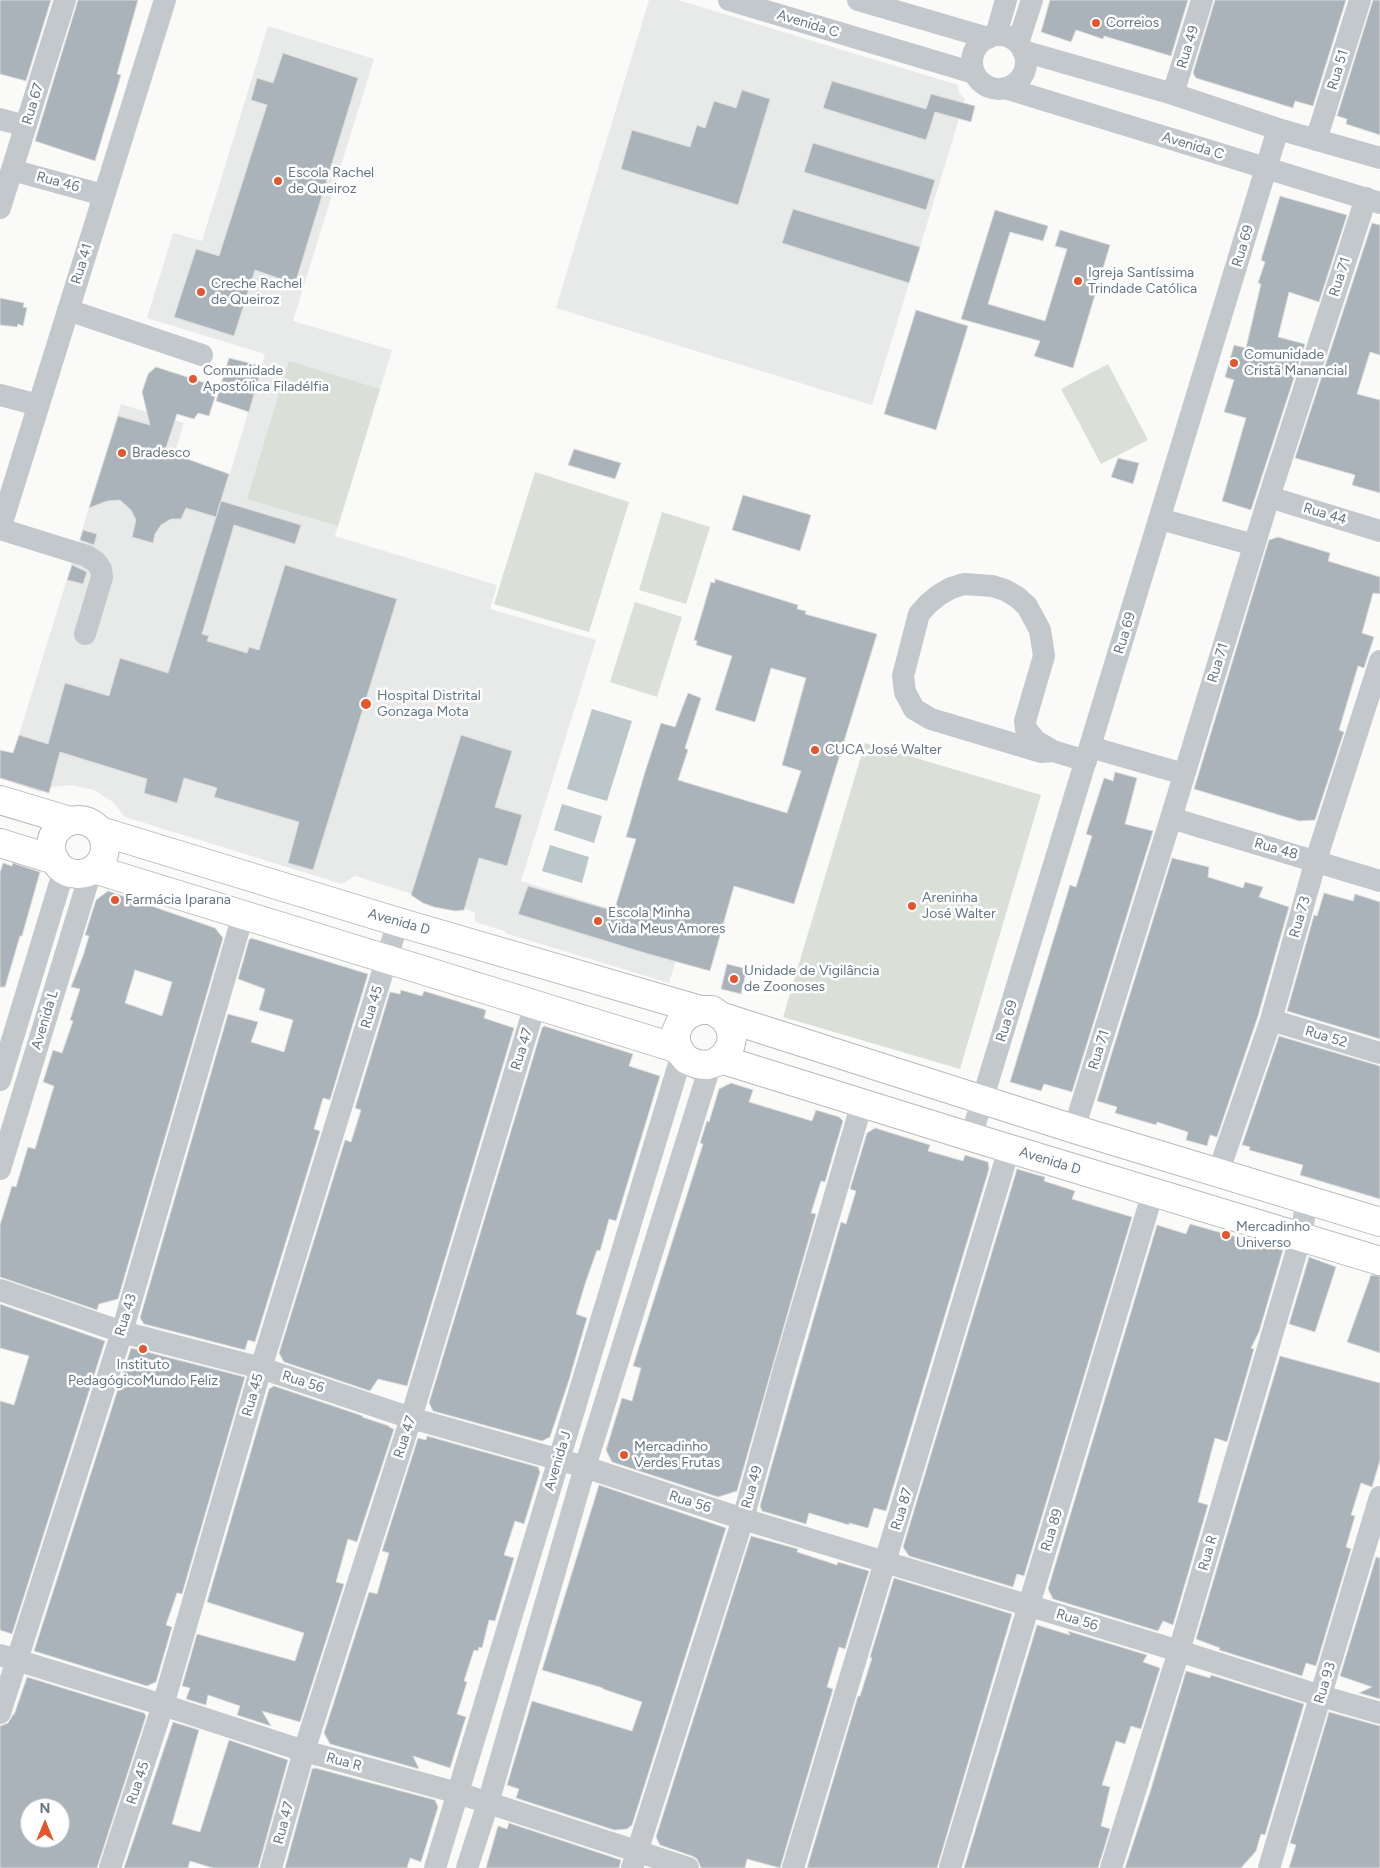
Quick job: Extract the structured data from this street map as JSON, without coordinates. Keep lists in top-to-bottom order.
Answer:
{
  "streets": {
    "main road": ["Avenida D"],
    "street": [
      "Avenida C",
      "Rua 49",
      "Rua 51",
      "Rua 67",
      "Rua 46",
      "Rua 69",
      "Rua 41",
      "Rua 71",
      "Rua 44",
      "Rua 48",
      "Rua 73",
      "Rua 45",
      "Avenida L",
      "Rua 52",
      "Rua 47",
      "Rua 43",
      "Rua 56",
      "Avenida J",
      "Rua 87",
      "Rua 89",
      "Rua R",
      "Rua 93"
    ]
  },
  "crossings": [
    ["Avenida C", "Rua 69"],
    ["Avenida C", "Rua 71"],
    ["Rua 49", "Avenida D"],
    ["Rua 49", "Rua 56"],
    ["Rua 49", "Rua R"],
    ["Rua 67", "Rua 46"],
    ["Rua 46", "Rua 41"],
    ["Rua 69", "Avenida D"],
    ["Rua 71", "Rua 44"],
    ["Rua 71", "Rua 48"],
    ["Rua 71", "Avenida D"],
    ["Rua 48", "Rua 73"],
    ["Rua 73", "Avenida D"],
    ["Rua 73", "Rua 52"],
    ["Avenida D", "Rua 45"],
    ["Avenida D", "Avenida L"],
    ["Avenida D", "Avenida J"],
    ["Avenida D", "Rua 87"],
    ["Avenida D", "Rua 89"],
    ["Avenida D", "Rua R"],
    ["Rua 45", "Rua 56"],
    ["Rua 45", "Rua R"],
    ["Rua 47", "Rua 56"],
    ["Rua 47", "Rua R"],
    ["Rua 43", "Rua 56"],
    ["Rua 43", "Rua R"],
    ["Rua 56", "Avenida J"],
    ["Rua 56", "Rua 87"],
    ["Rua 56", "Rua 89"],
    ["Rua 56", "Rua R"],
    ["Rua 56", "Rua 93"],
    ["Avenida J", "Rua R"]
  ],
  "places": [
    "Correios",
    "Escola Rachel de Queiroz",
    "Igreja Santíssima Trindade Católica",
    "Creche Rachel de Queiroz",
    "Comunidade Cristã Manancial",
    "Comunidade Apostólica Filadélfia",
    "Bradesco",
    "Hospital Distrital Gonzaga Mota",
    "CUCA José Walter",
    "Farmácia Iparana",
    "Areninha José Walter",
    "Escola Minha Vida Meus Amores",
    "Unidade de Vigilância de Zoonoses",
    "Mercadinho Universo",
    "Instituto PedagógicoMundo Feliz",
    "Mercadinho Verdes Frutas"
  ],
  "north": "top"
}
